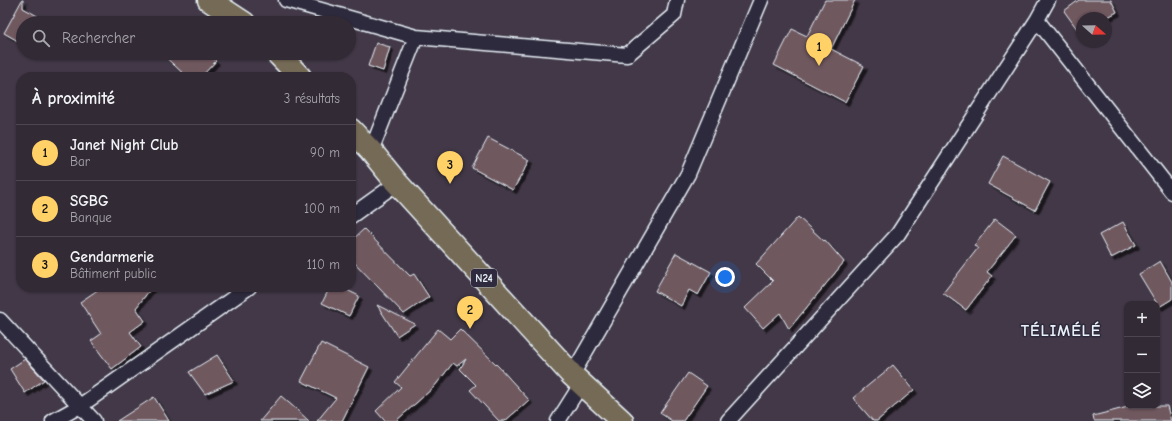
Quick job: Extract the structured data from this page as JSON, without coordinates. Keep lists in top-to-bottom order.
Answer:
{
  "streets": {
    "main road": ["N24"]
  },
  "districts": ["TÉLIMÉLÉ"],
  "north": "right",
  "page": {
    "search": "Rechercher",
    "pins": ["1", "3", "2"],
    "heading": ["À proximité", "3 résultats"],
    "list": [
      {
        "mark": "1",
        "name": "Janet Night Club",
        "note": "Bar",
        "value": "90 m"
      },
      {
        "mark": "2",
        "name": "SGBG",
        "note": "Banque",
        "value": "100 m"
      },
      {
        "mark": "3",
        "name": "Gendarmerie",
        "note": "Bâtiment public",
        "value": "110 m"
      }
    ],
    "map_buttons": ["+", "−"]
  }
}
